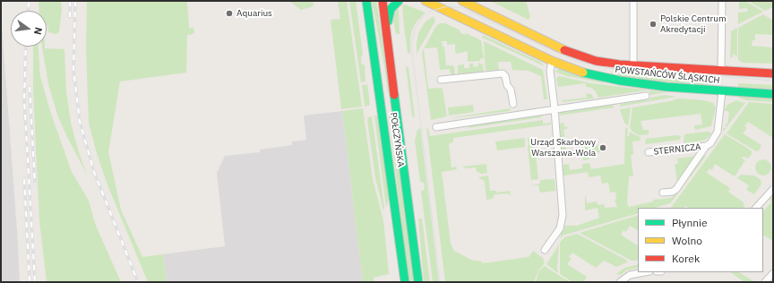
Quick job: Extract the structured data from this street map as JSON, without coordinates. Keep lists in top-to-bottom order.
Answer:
{
  "streets": {
    "main road": ["POWSTAŃCÓW ŚLĄSKICH", "POŁCZYŃSKA"],
    "street": ["STERNICZA"]
  },
  "crossings": [
    ["POWSTAŃCÓW ŚLĄSKICH", "STERNICZA"]
  ],
  "places": ["Aquarius", "Polskie Centrum Akredytacji", "Urząd Skarbowy Warszawa-Wola"],
  "legend": ["Płynnie", "Wolno", "Korek"],
  "north": "right"
}
